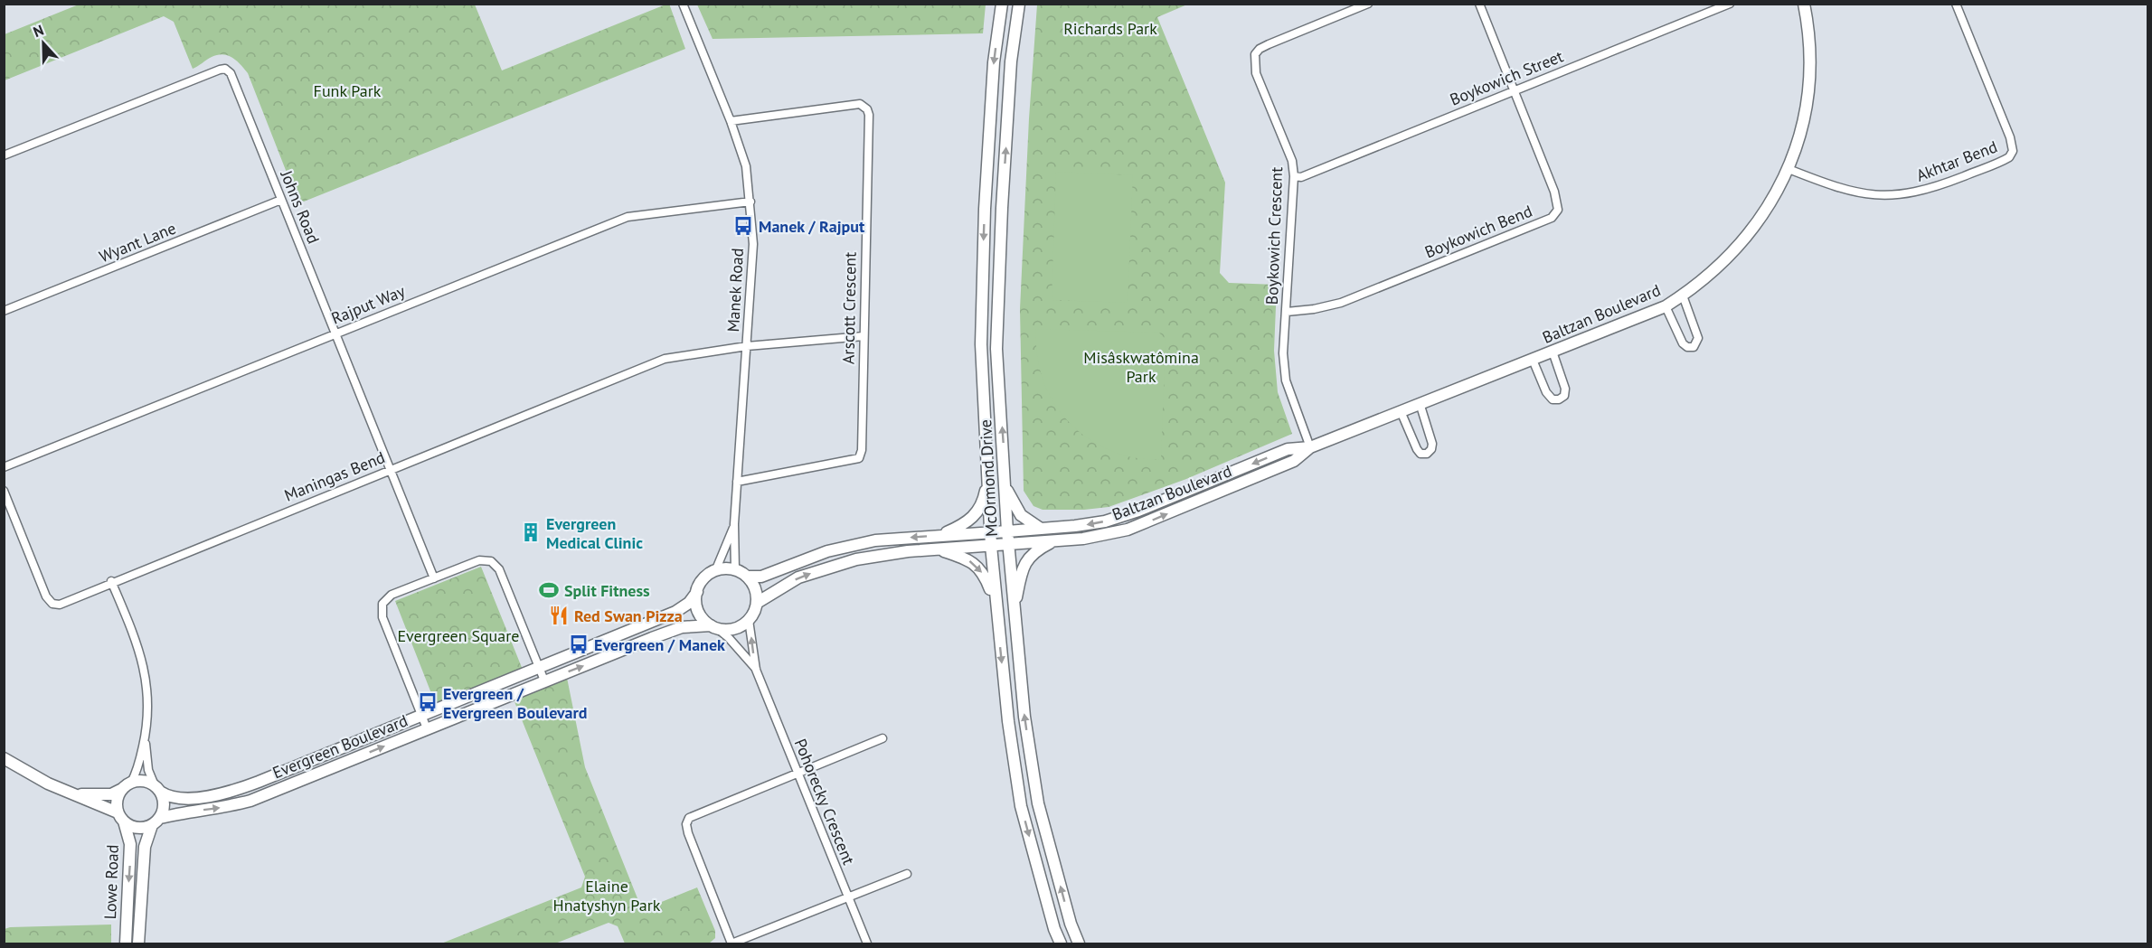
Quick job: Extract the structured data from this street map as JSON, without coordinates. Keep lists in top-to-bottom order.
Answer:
{
  "streets": {
    "street": [
      "Boykowich Street",
      "Akhtar Bend",
      "Johns Road",
      "Boykowich Bend",
      "Boykowich Crescent",
      "Wyant Lane",
      "Manek Road",
      "Rajput Way",
      "Arscott Crescent",
      "Baltzan Boulevard",
      "Maningas Bend",
      "McOrmond Drive",
      "Evergreen Boulevard",
      "Pohorecky Crescent",
      "Lowe Road"
    ]
  },
  "crossings": [
    ["Boykowich Street", "Boykowich Bend"],
    ["Boykowich Street", "Boykowich Crescent"],
    ["Akhtar Bend", "Baltzan Boulevard"],
    ["Johns Road", "Wyant Lane"],
    ["Johns Road", "Rajput Way"],
    ["Johns Road", "Maningas Bend"],
    ["Boykowich Bend", "Boykowich Crescent"],
    ["Boykowich Crescent", "Baltzan Boulevard"],
    ["Manek Road", "Rajput Way"],
    ["Manek Road", "Arscott Crescent"],
    ["Manek Road", "Maningas Bend"],
    ["Manek Road", "Evergreen Boulevard"],
    ["Manek Road", "Pohorecky Crescent"],
    ["Arscott Crescent", "Maningas Bend"],
    ["Baltzan Boulevard", "McOrmond Drive"],
    ["Evergreen Boulevard", "Pohorecky Crescent"],
    ["Evergreen Boulevard", "Lowe Road"]
  ],
  "parks": [
    "Richards Park",
    "Funk Park",
    "Misâskwatômina Park",
    "Evergreen Square",
    "Elaine Hnatyshyn Park"
  ],
  "places": {
    "bus stop": ["Manek / Rajput", "Evergreen / Manek", "Evergreen / Evergreen Boulevard"],
    "building": ["Evergreen Medical Clinic"],
    "sports": ["Split Fitness"],
    "restaurant": ["Red Swan Pizza"]
  },
  "north": "top"
}
